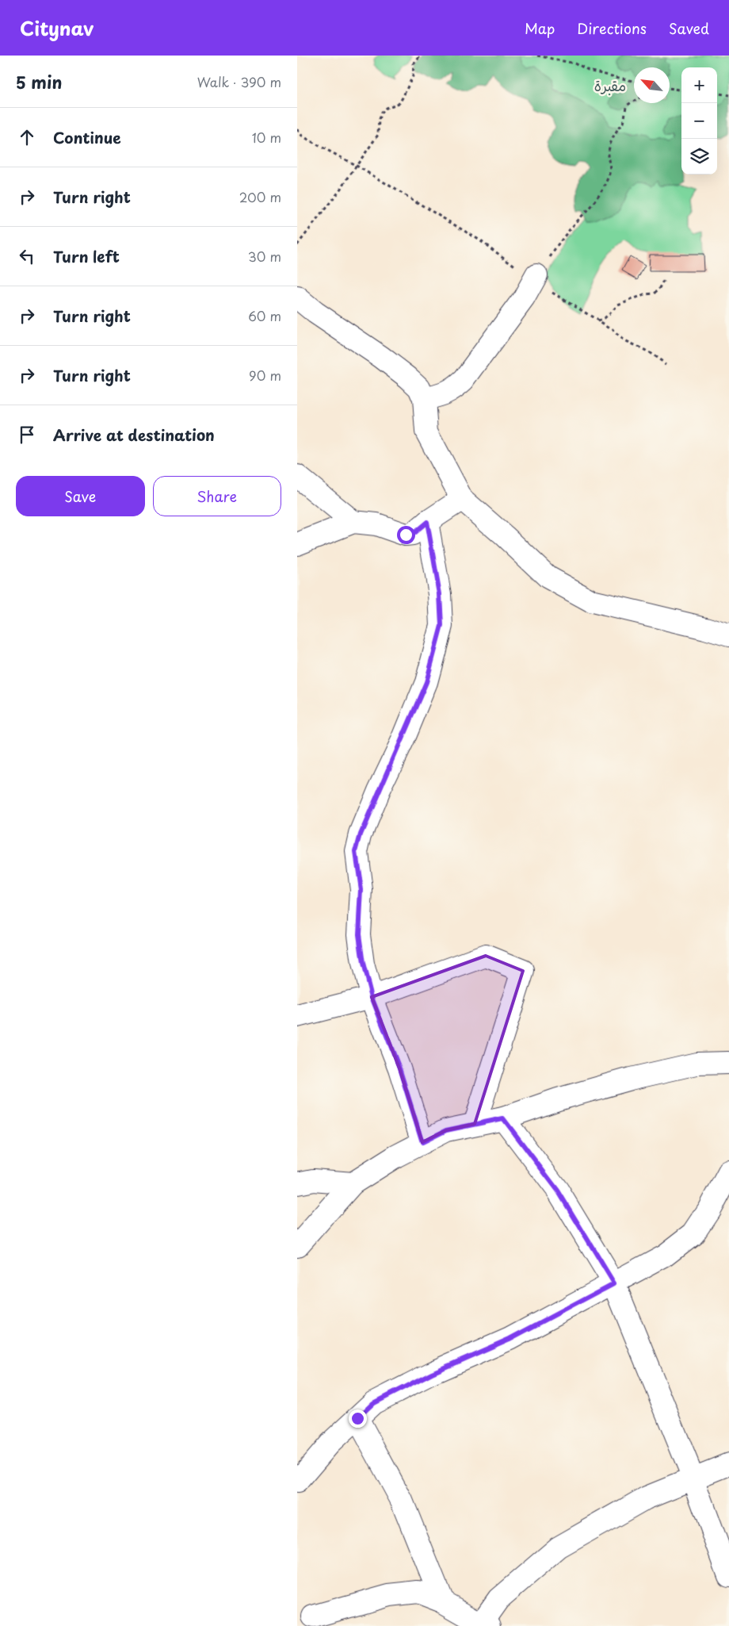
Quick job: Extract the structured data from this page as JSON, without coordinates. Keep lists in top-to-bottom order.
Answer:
{
  "parks": ["مقبرة"],
  "north": "top left",
  "page": {
    "header": "Citynav",
    "nav": ["Map", "Directions", "Saved"],
    "heading": ["5 min", "Walk · 390 m"],
    "map_buttons": ["+", "−"],
    "list": [
      ["Continue", "10 m"],
      ["Turn right", "200 m"],
      ["Turn left", "30 m"],
      ["Turn right", "60 m"],
      ["Turn right", "90 m"],
      "Arrive at destination"
    ],
    "buttons": ["Save", "Share"]
  }
}
